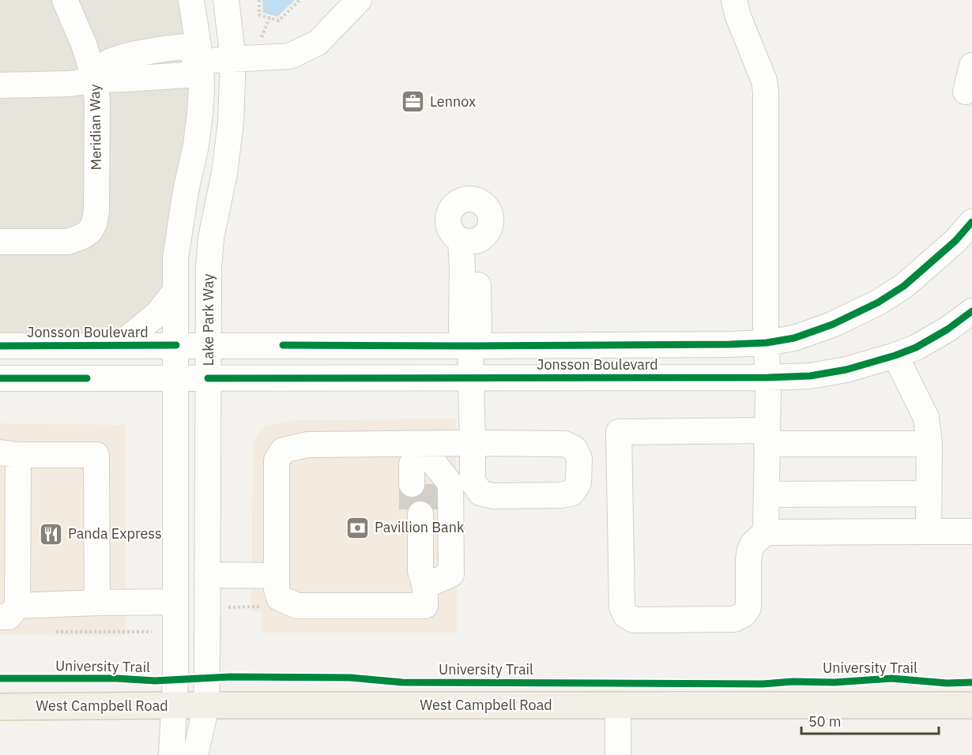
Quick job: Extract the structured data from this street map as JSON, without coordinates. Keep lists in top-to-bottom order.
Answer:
{
  "streets": {
    "main road": ["West Campbell Road"],
    "street": ["Meridian Way", "Lake Park Way", "Jonsson Boulevard"],
    "cycle path": ["University Trail"]
  },
  "crossings": [
    ["Lake Park Way", "Jonsson Boulevard"],
    ["Lake Park Way", "West Campbell Road"]
  ],
  "places": {
    "office": ["Lennox"],
    "bank": ["Pavillion Bank"],
    "restaurant": ["Panda Express"]
  },
  "scale_bar": "50 m"
}
